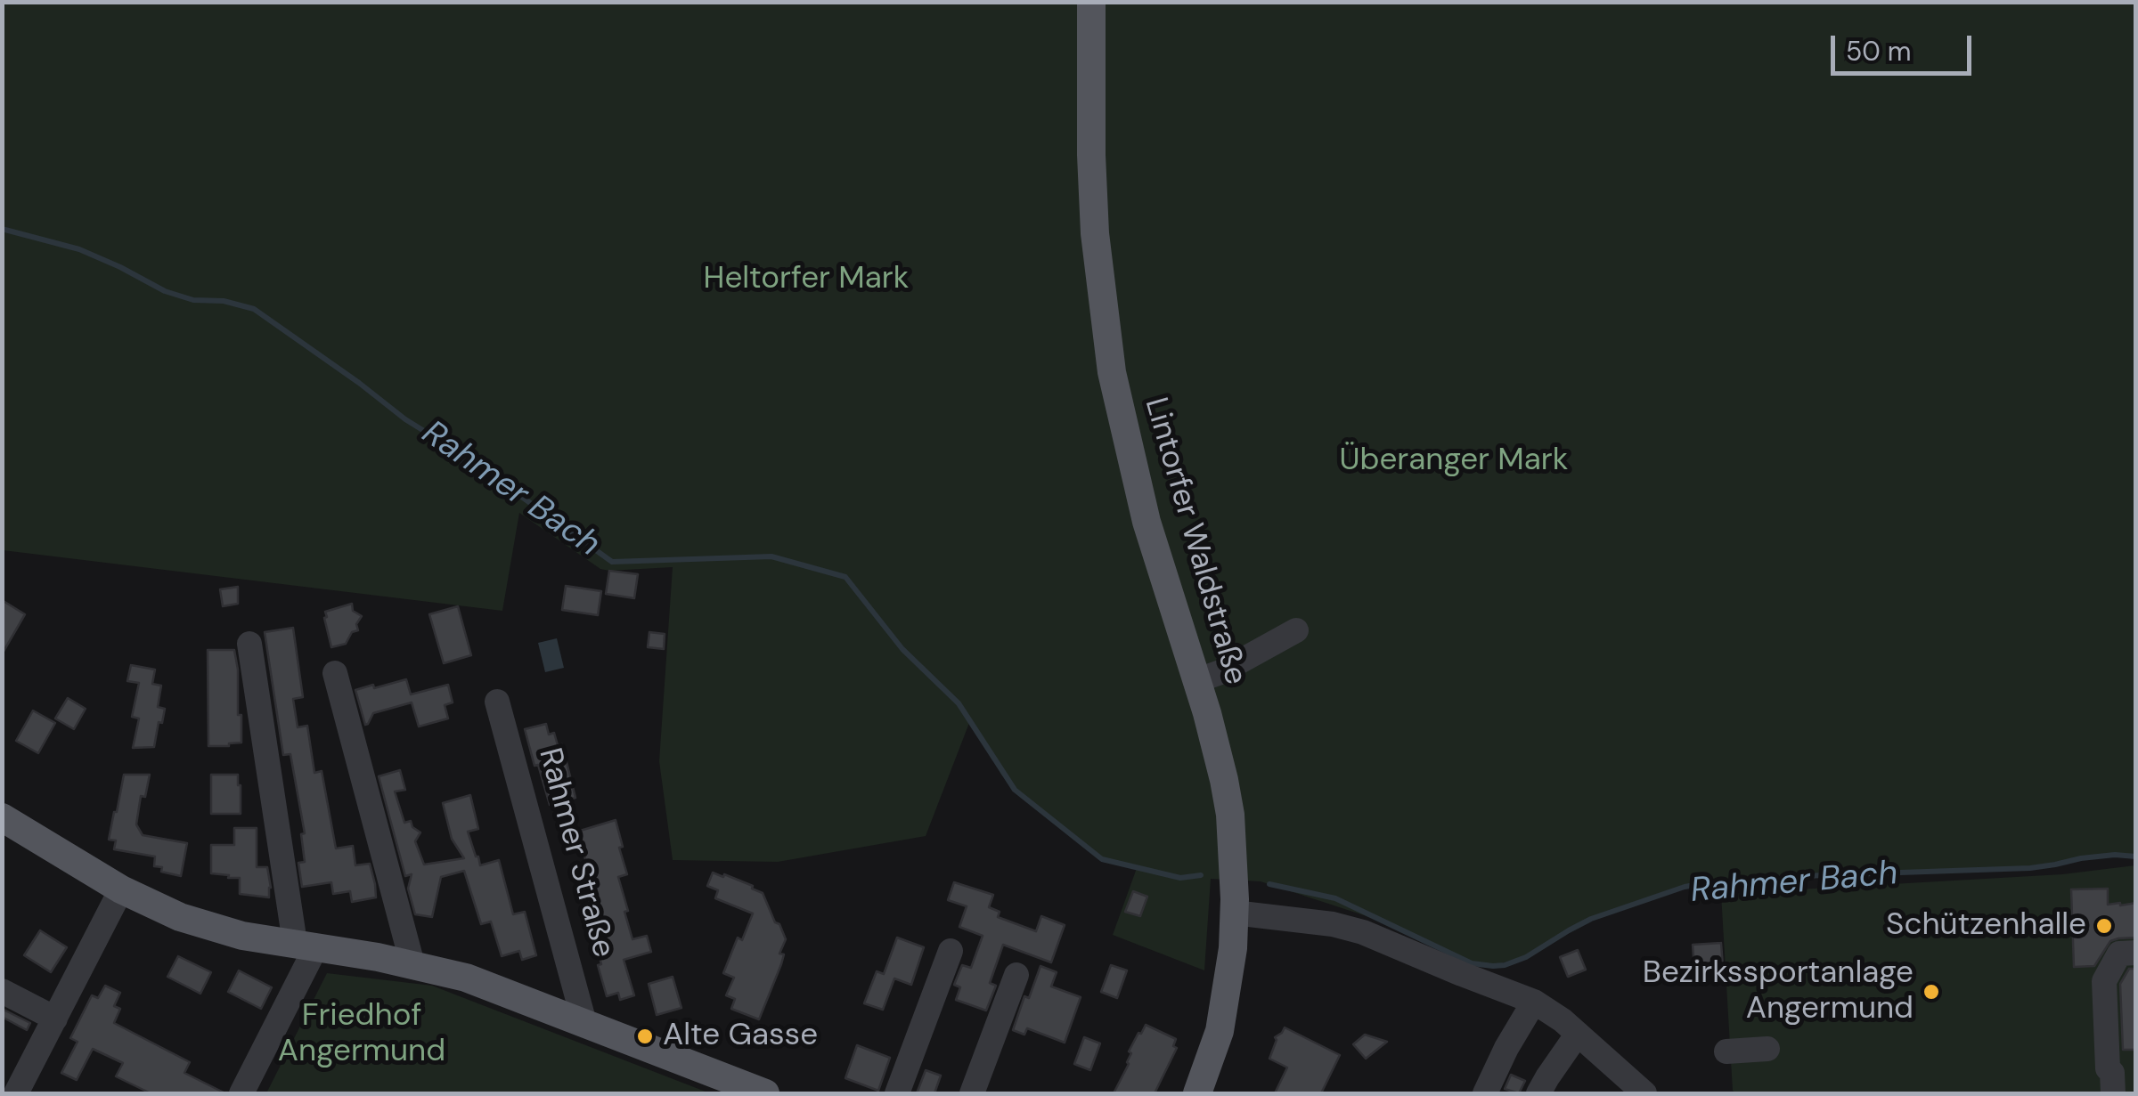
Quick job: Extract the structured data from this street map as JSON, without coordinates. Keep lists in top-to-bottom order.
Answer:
{
  "streets": {
    "main road": ["Lintorfer Waldstraße"],
    "street": ["Rahmer Straße"]
  },
  "water": ["Rahmer Bach"],
  "parks": ["Heltorfer Mark", "Überanger Mark", "Friedhof Angermund"],
  "places": ["Schützenhalle", "Bezirkssportanlage Angermund", "Alte Gasse"],
  "scale_bar": "50 m"
}
